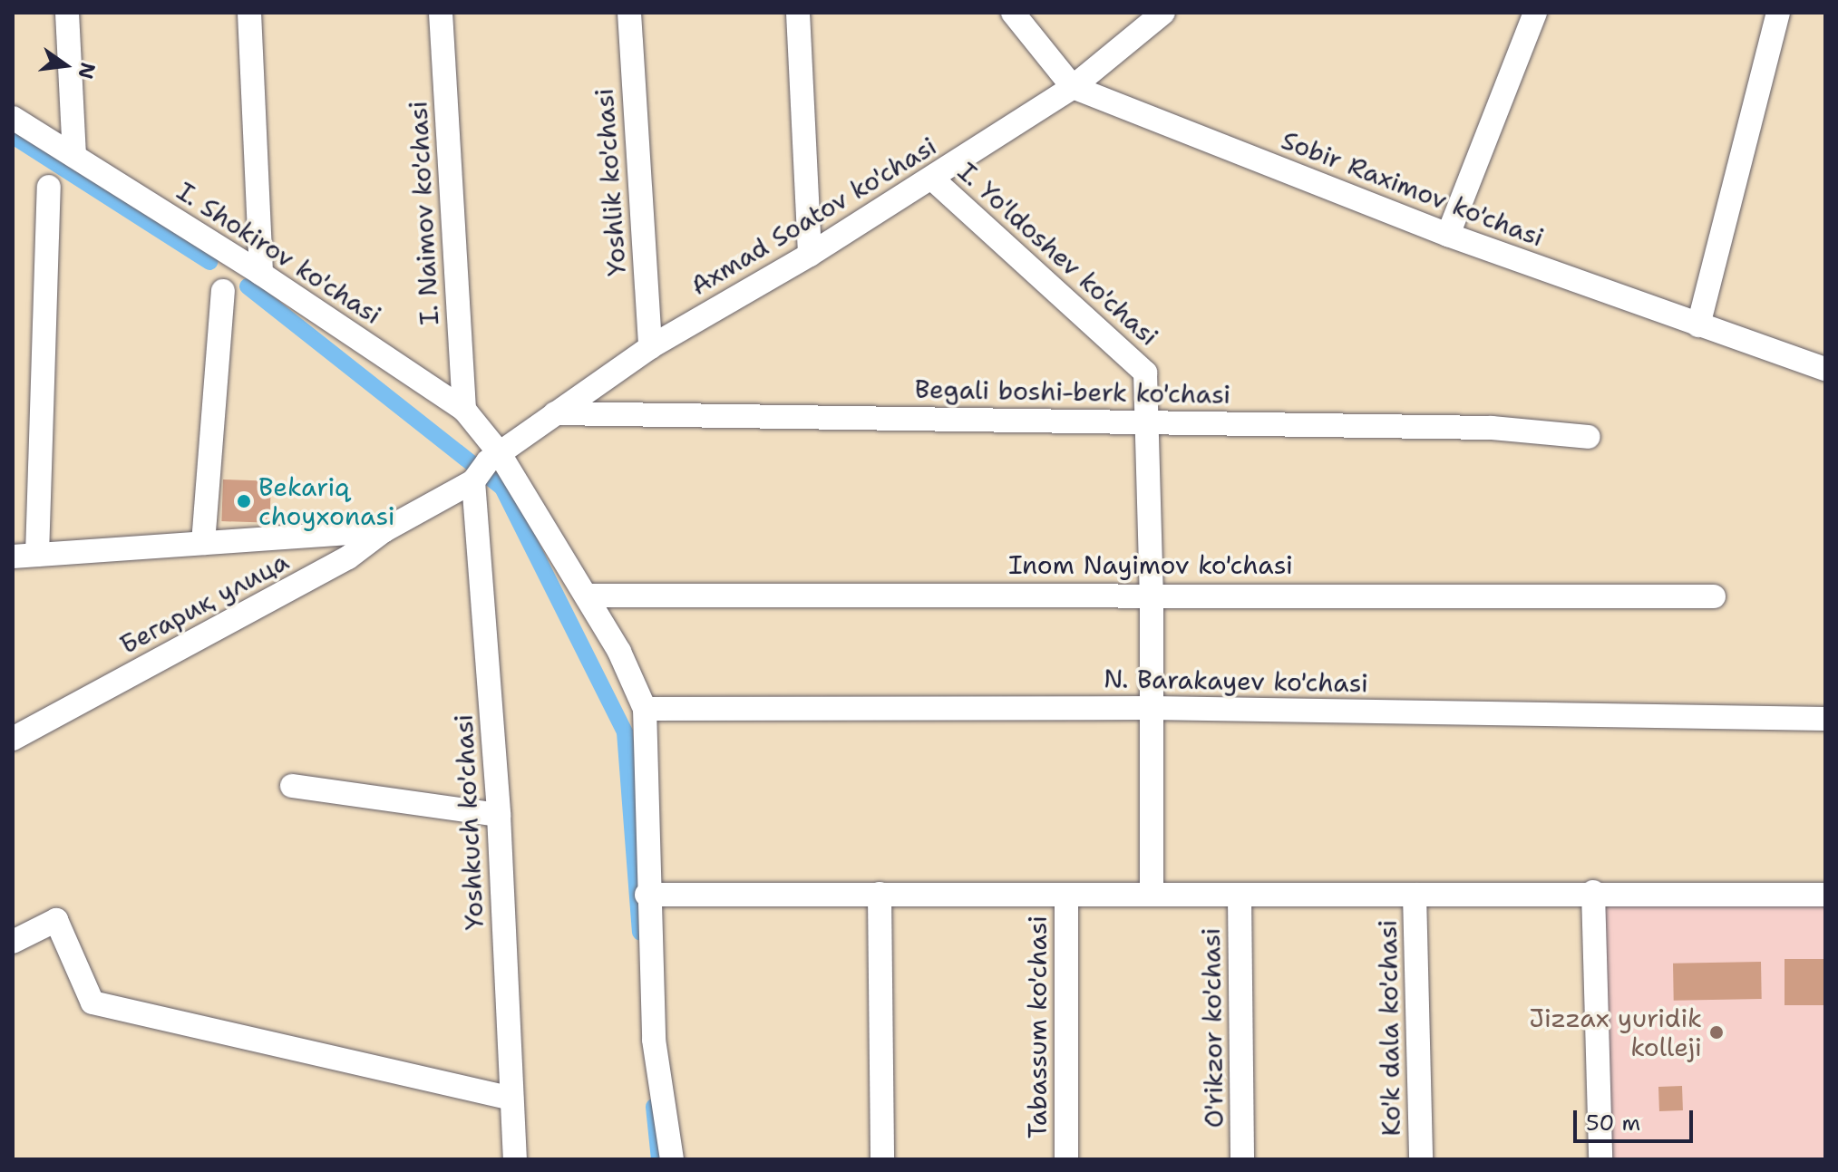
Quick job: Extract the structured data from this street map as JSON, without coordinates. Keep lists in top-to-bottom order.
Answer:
{
  "streets": {
    "street": [
      "Yoshlik ko'chasi",
      "Sobir Raximov ko'chasi",
      "I. Naimov ko'chasi",
      "Axmad Soatov ko'chasi",
      "I. Shokirov ko'chasi",
      "I. Yo'ldoshev ko'chasi",
      "Begali boshi-berk ko'chasi",
      "Inom Nayimov ko'chasi",
      "Бегариқ улица",
      "N. Barakayev ko'chasi",
      "Yoshkuch ko'chasi",
      "Tabassum ko'chasi",
      "O'rikzor ko'chasi",
      "Ko'k dala ko'chasi"
    ]
  },
  "crossings": [
    ["Yoshlik ko'chasi", "Axmad Soatov ko'chasi"],
    ["Sobir Raximov ko'chasi", "Axmad Soatov ko'chasi"],
    ["I. Naimov ko'chasi", "I. Shokirov ko'chasi"],
    ["Axmad Soatov ko'chasi", "I. Shokirov ko'chasi"],
    ["Axmad Soatov ko'chasi", "I. Yo'ldoshev ko'chasi"],
    ["Axmad Soatov ko'chasi", "Begali boshi-berk ko'chasi"],
    ["Axmad Soatov ko'chasi", "Бегариқ улица"],
    ["Axmad Soatov ko'chasi", "Yoshkuch ko'chasi"],
    ["I. Shokirov ko'chasi", "Inom Nayimov ko'chasi"],
    ["I. Shokirov ko'chasi", "Бегариқ улица"],
    ["I. Shokirov ko'chasi", "N. Barakayev ko'chasi"],
    ["I. Shokirov ko'chasi", "Yoshkuch ko'chasi"],
    ["I. Yo'ldoshev ko'chasi", "Begali boshi-berk ko'chasi"],
    ["I. Yo'ldoshev ko'chasi", "Inom Nayimov ko'chasi"],
    ["I. Yo'ldoshev ko'chasi", "N. Barakayev ko'chasi"],
    ["Бегариқ улица", "Yoshkuch ko'chasi"]
  ],
  "places": ["Bekariq choyxonasi", "Jizzax yuridik kolleji"],
  "scale_bar": "50 m",
  "north": "right"
}
